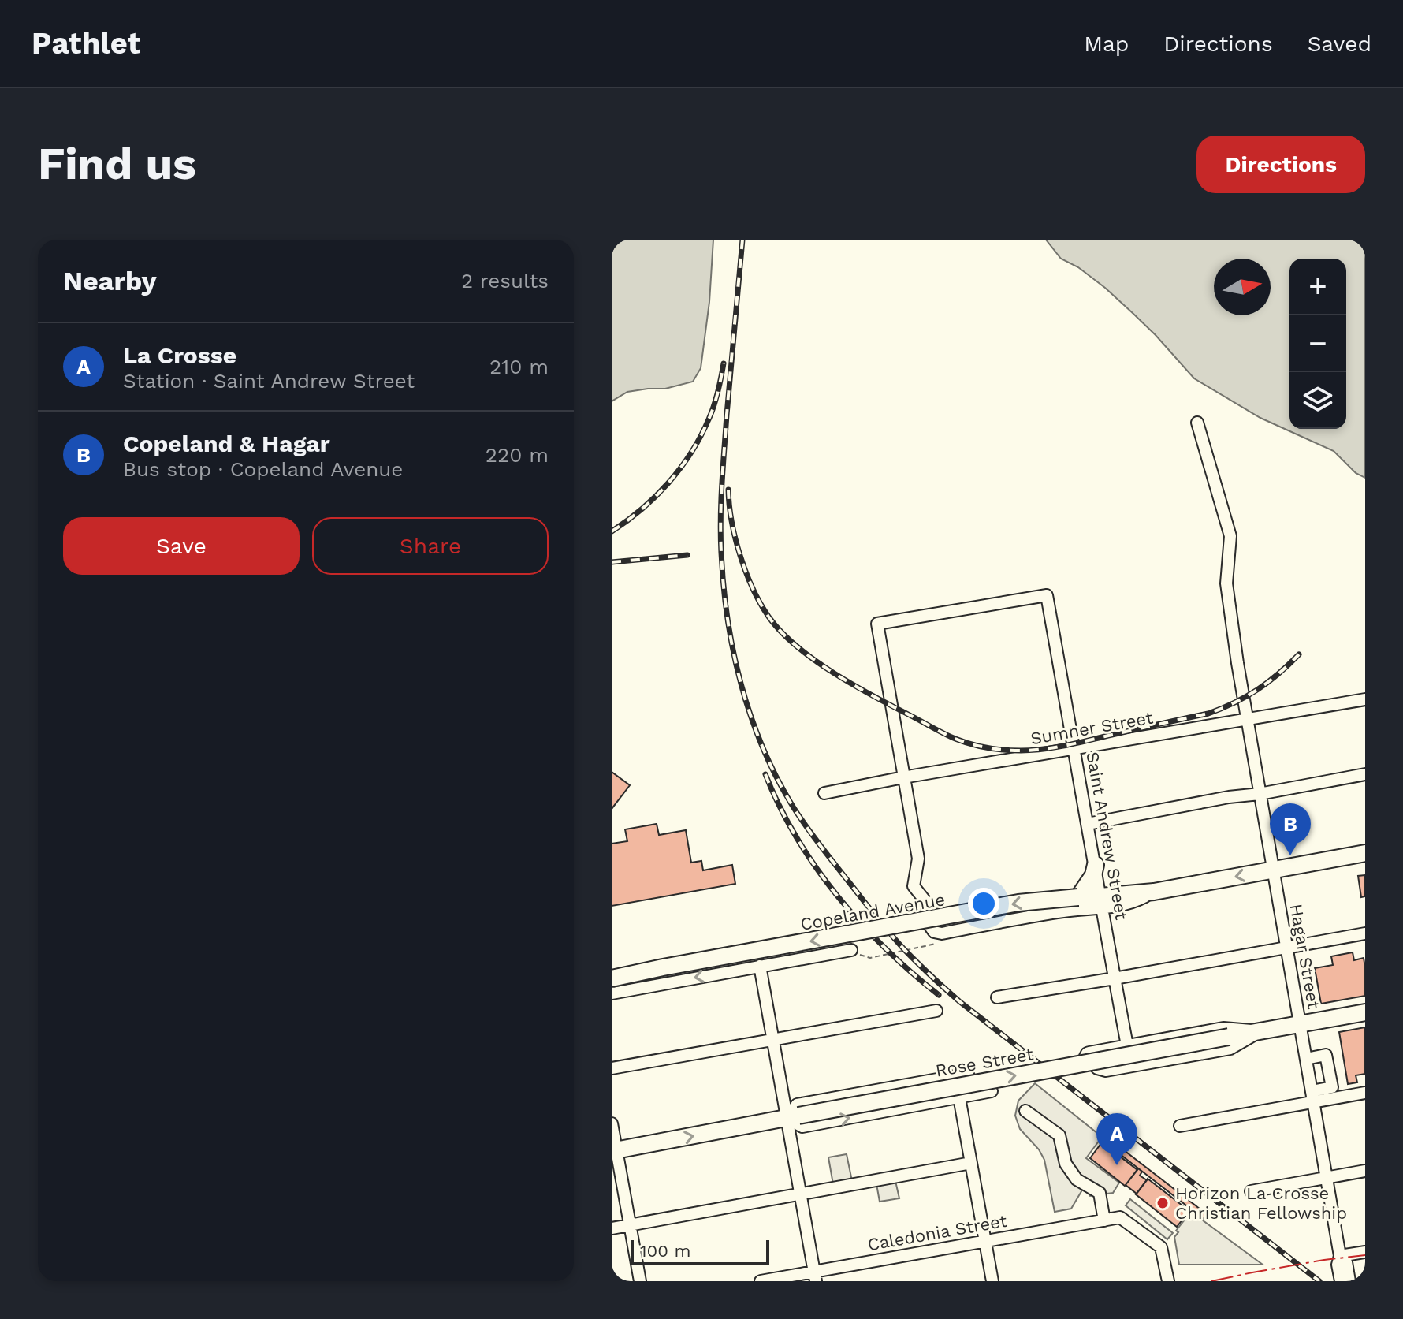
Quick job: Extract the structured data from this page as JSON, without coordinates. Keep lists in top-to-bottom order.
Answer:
{
  "streets": {
    "highway": ["Copeland Avenue", "Rose Street"],
    "street": [
      "Sumner Street",
      "Saint Andrew Street",
      "Hagar Street",
      "Caledonia Street"
    ]
  },
  "crossings": [
    ["Sumner Street", "Saint Andrew Street"],
    ["Sumner Street", "Hagar Street"],
    ["Saint Andrew Street", "Copeland Avenue"],
    ["Copeland Avenue", "Hagar Street"],
    ["Hagar Street", "Rose Street"]
  ],
  "one_way": ["Copeland Avenue", "Rose Street"],
  "places": ["Horizon La Crosse Christian Fellowship"],
  "scale_bar": "100 m",
  "north": "right",
  "page": {
    "header": "Pathlet",
    "nav": ["Map", "Directions", "Saved"],
    "buttons": [
      "Directions",
      ["Save", "Share"]
    ],
    "title": "Find us",
    "heading": ["Nearby", "2 results"],
    "map_buttons": ["+", "−"],
    "list": [
      {
        "mark": "A",
        "name": "La Crosse",
        "note": "Station · Saint Andrew Street",
        "value": "210 m"
      },
      {
        "mark": "B",
        "name": "Copeland & Hagar",
        "note": "Bus stop · Copeland Avenue",
        "value": "220 m"
      }
    ],
    "pins": ["B", "A"],
    "scale": "100 m"
  }
}
